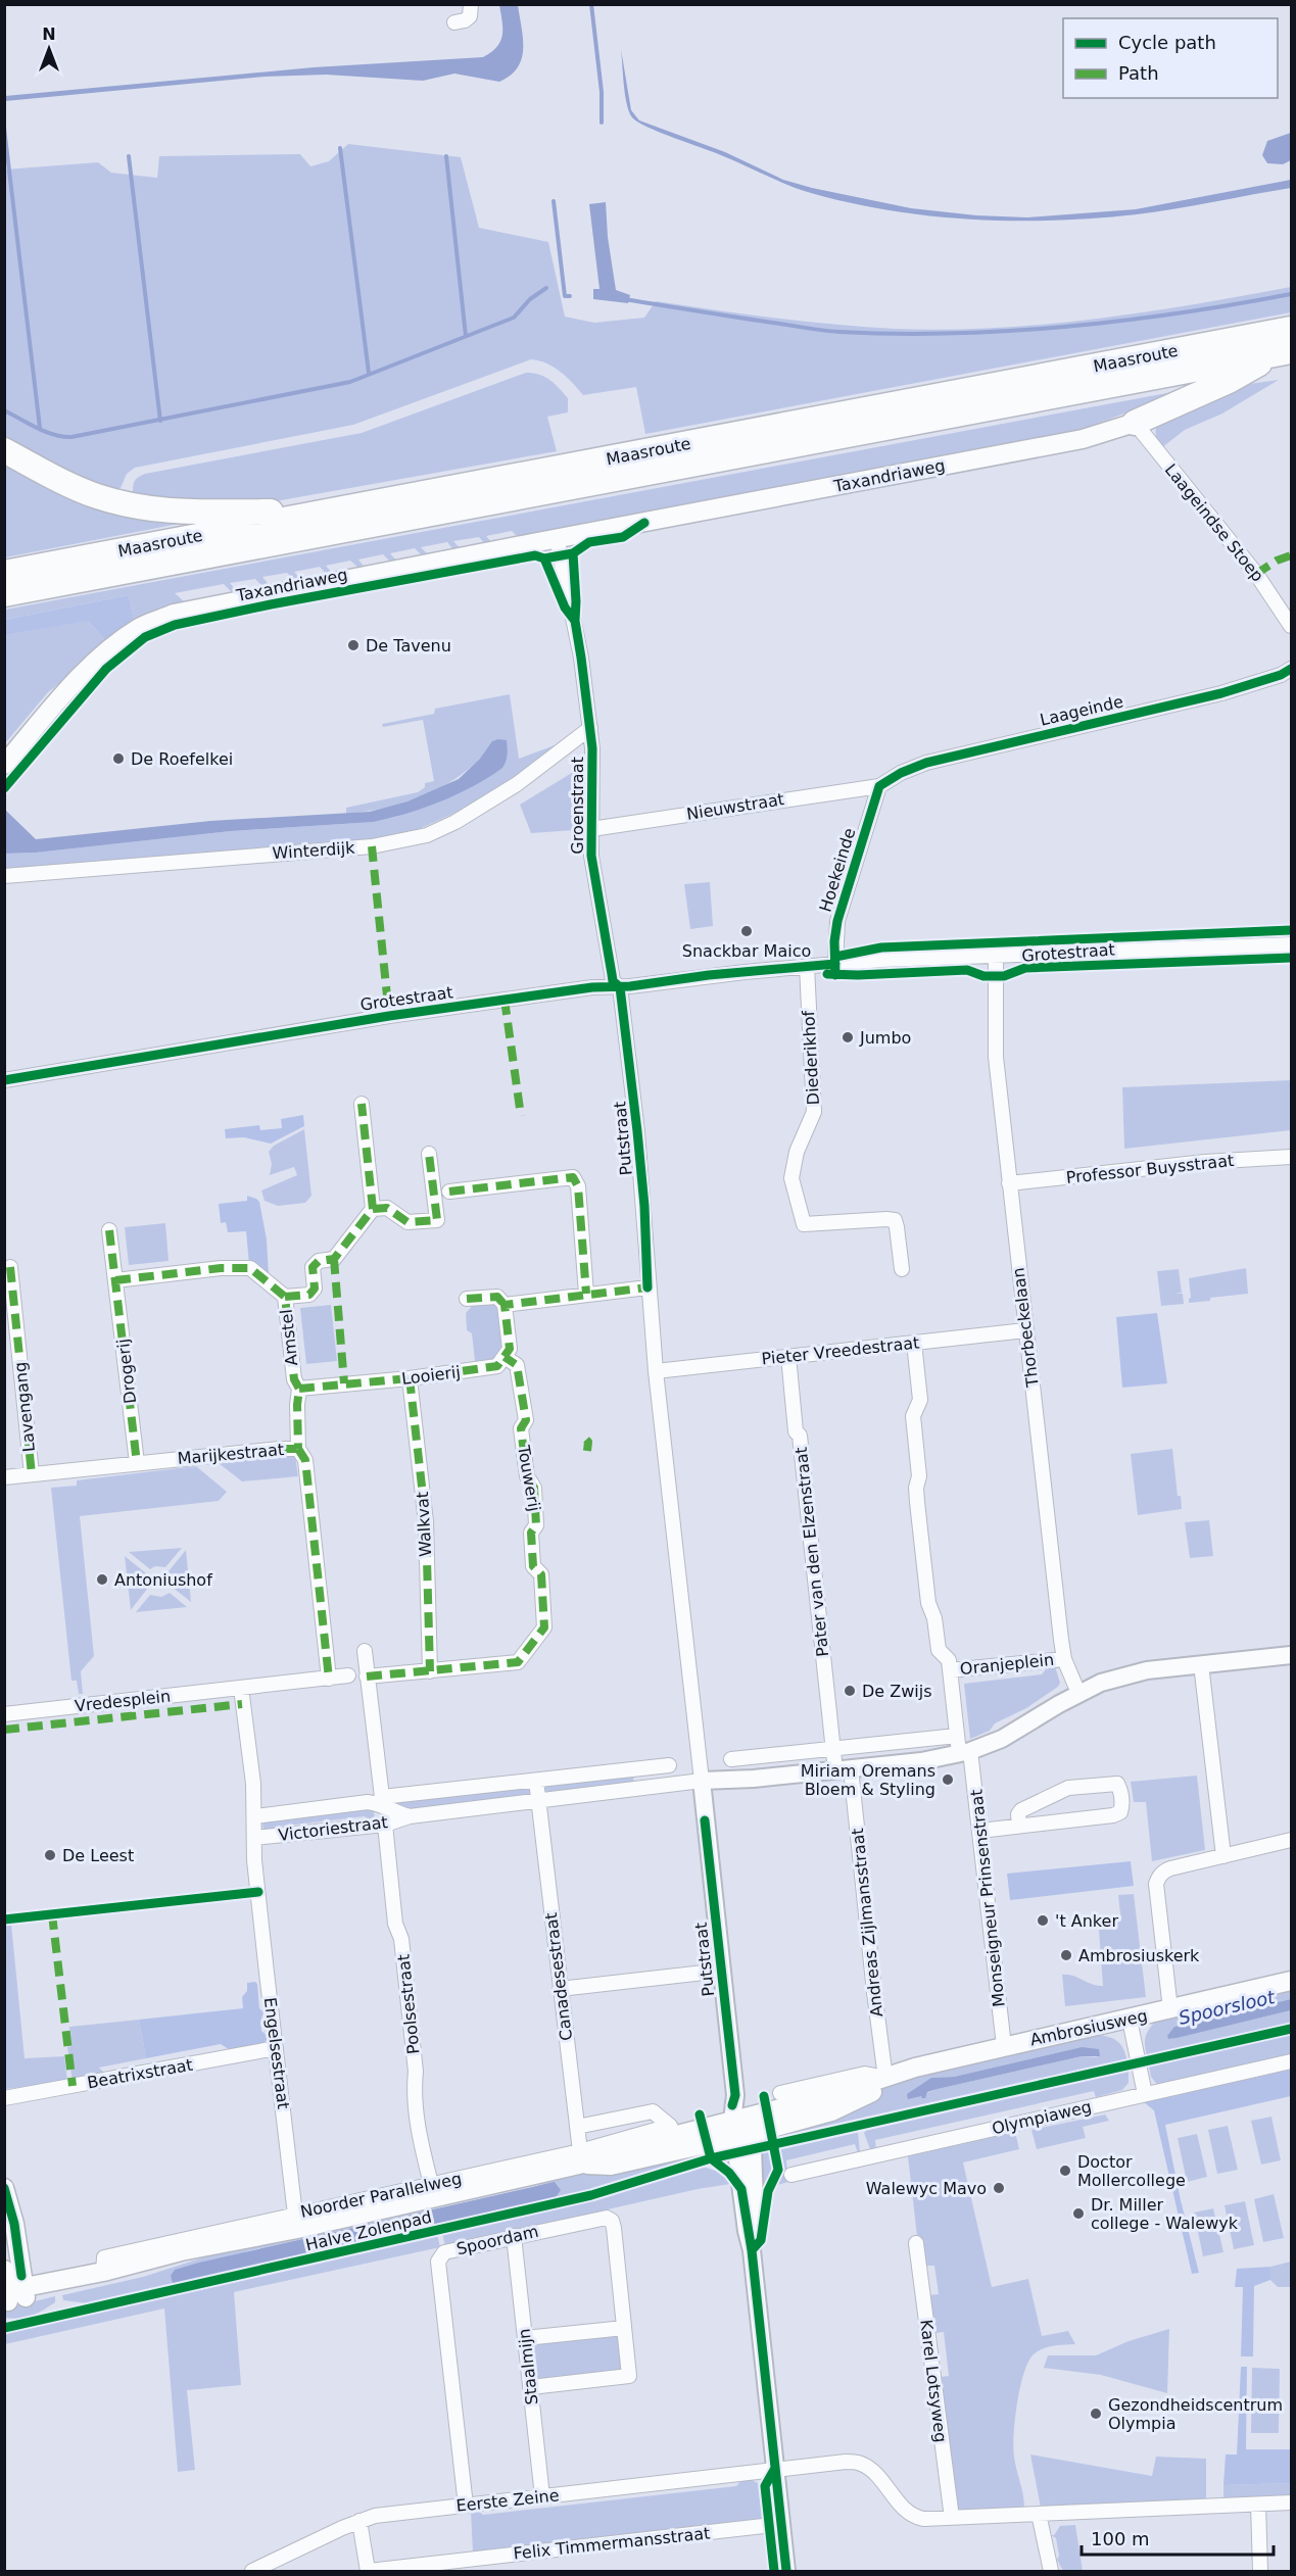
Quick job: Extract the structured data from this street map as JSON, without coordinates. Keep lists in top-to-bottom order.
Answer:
{
  "streets": {
    "highway": ["Maasroute"],
    "main road": ["Taxandriaweg", "Ambrosiusweg", "Noorder Parallelweg"],
    "street": [
      "Laageindse Stoep",
      "Laageinde",
      "Groenstraat",
      "Nieuwstraat",
      "Winterdijk",
      "Hoekeinde",
      "Grotestraat",
      "Diederikhof",
      "Putstraat",
      "Professor Buysstraat",
      "Thorbeckelaan",
      "Amstel",
      "Pieter Vreedestraat",
      "Drogerij",
      "Looierij",
      "Lavengang",
      "Marijkestraat",
      "Touwerij",
      "Walkvat",
      "Pater van den Elzenstraat",
      "Oranjeplein",
      "Vredesplein",
      "Victoriestraat",
      "Monseigneur Prinsenstraat",
      "Andreas Zijlmansstraat",
      "Canadesestraat",
      "Poolsestraat",
      "Engelsestraat",
      "Beatrixstraat",
      "Olympiaweg",
      "Spoordam",
      "Staalmijn",
      "Karel Lotsyweg",
      "Eerste Zeine",
      "Felix Timmermansstraat"
    ],
    "cycle path": ["Halve Zolenpad"]
  },
  "crossings": [
    ["Taxandriaweg", "Laageindse Stoep"],
    ["Taxandriaweg", "Groenstraat"],
    ["Laageinde", "Nieuwstraat"],
    ["Laageinde", "Hoekeinde"],
    ["Groenstraat", "Nieuwstraat"],
    ["Groenstraat", "Winterdijk"],
    ["Groenstraat", "Grotestraat"],
    ["Groenstraat", "Putstraat"],
    ["Nieuwstraat", "Hoekeinde"],
    ["Hoekeinde", "Grotestraat"],
    ["Grotestraat", "Diederikhof"],
    ["Grotestraat", "Putstraat"],
    ["Grotestraat", "Thorbeckelaan"],
    ["Putstraat", "Pieter Vreedestraat"],
    ["Putstraat", "Victoriestraat"],
    ["Putstraat", "Ambrosiusweg"],
    ["Putstraat", "Noorder Parallelweg"],
    ["Putstraat", "Eerste Zeine"],
    ["Putstraat", "Felix Timmermansstraat"],
    ["Professor Buysstraat", "Thorbeckelaan"],
    ["Thorbeckelaan", "Pieter Vreedestraat"],
    ["Thorbeckelaan", "Oranjeplein"],
    ["Amstel", "Drogerij"],
    ["Amstel", "Looierij"],
    ["Amstel", "Marijkestraat"],
    ["Pieter Vreedestraat", "Pater van den Elzenstraat"],
    ["Pieter Vreedestraat", "Monseigneur Prinsenstraat"],
    ["Drogerij", "Marijkestraat"],
    ["Looierij", "Touwerij"],
    ["Looierij", "Walkvat"],
    ["Lavengang", "Marijkestraat"],
    ["Marijkestraat", "Vredesplein"],
    ["Touwerij", "Walkvat"],
    ["Pater van den Elzenstraat", "Andreas Zijlmansstraat"],
    ["Oranjeplein", "Monseigneur Prinsenstraat"],
    ["Victoriestraat", "Canadesestraat"],
    ["Victoriestraat", "Poolsestraat"],
    ["Victoriestraat", "Engelsestraat"],
    ["Monseigneur Prinsenstraat", "Ambrosiusweg"],
    ["Andreas Zijlmansstraat", "Ambrosiusweg"],
    ["Canadesestraat", "Noorder Parallelweg"],
    ["Poolsestraat", "Noorder Parallelweg"],
    ["Ambrosiusweg", "Noorder Parallelweg"],
    ["Engelsestraat", "Beatrixstraat"],
    ["Engelsestraat", "Noorder Parallelweg"],
    ["Spoordam", "Staalmijn"],
    ["Spoordam", "Eerste Zeine"],
    ["Staalmijn", "Eerste Zeine"],
    ["Karel Lotsyweg", "Eerste Zeine"]
  ],
  "water": ["Spoorsloot"],
  "places": [
    "De Tavenu",
    "De Roefelkei",
    "Snackbar Maico",
    "Jumbo",
    "Antoniushof",
    "De Zwijs",
    "Miriam Oremans Bloem & Styling",
    "De Leest",
    "'t Anker",
    "Ambrosiuskerk",
    "Doctor Mollercollege",
    "Walewyc Mavo",
    "Dr. Miller college - Walewyk",
    "Gezondheidscentrum Olympia"
  ],
  "legend": ["Cycle path", "Path"],
  "scale_bar": "100 m",
  "north": "top"
}
